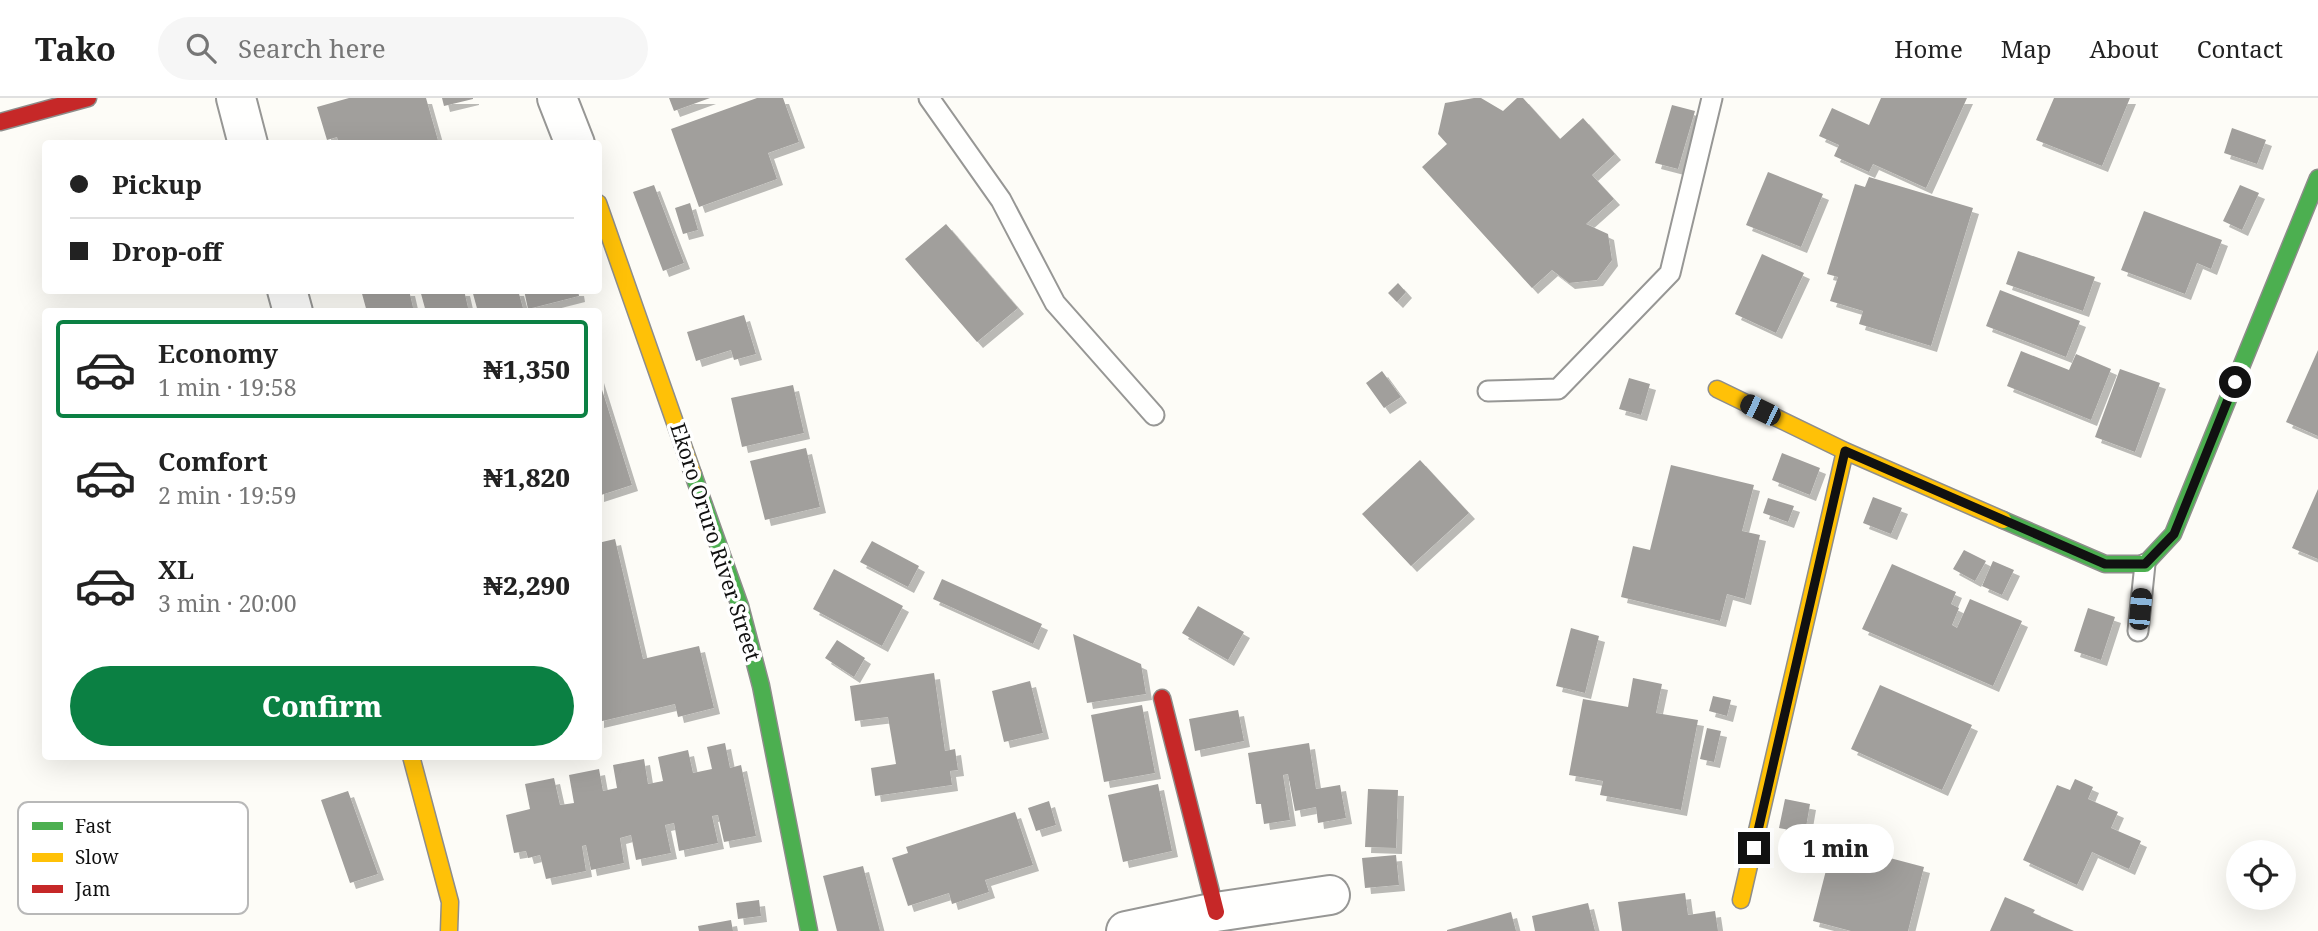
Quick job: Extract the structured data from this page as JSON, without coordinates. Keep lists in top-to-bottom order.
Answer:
{
  "streets": {
    "street": ["Ekoro Oruro River Street"]
  },
  "legend": ["Fast", "Slow", "Jam"],
  "page": {
    "header": "Tako",
    "search": "Search here",
    "nav": [
      "Home",
      "Map",
      "About",
      "Contact"
    ],
    "banner": ["Pickup", "Drop-off"],
    "list": [
      {
        "name": "Economy",
        "note": "1 min · 19:58",
        "value": "₦1,350"
      },
      {
        "name": "Comfort",
        "note": "2 min · 19:59",
        "value": "₦1,820"
      },
      {
        "name": "XL",
        "note": "3 min · 20:00",
        "value": "₦2,290"
      }
    ],
    "buttons": "Confirm",
    "bubble": "1 min"
  }
}
